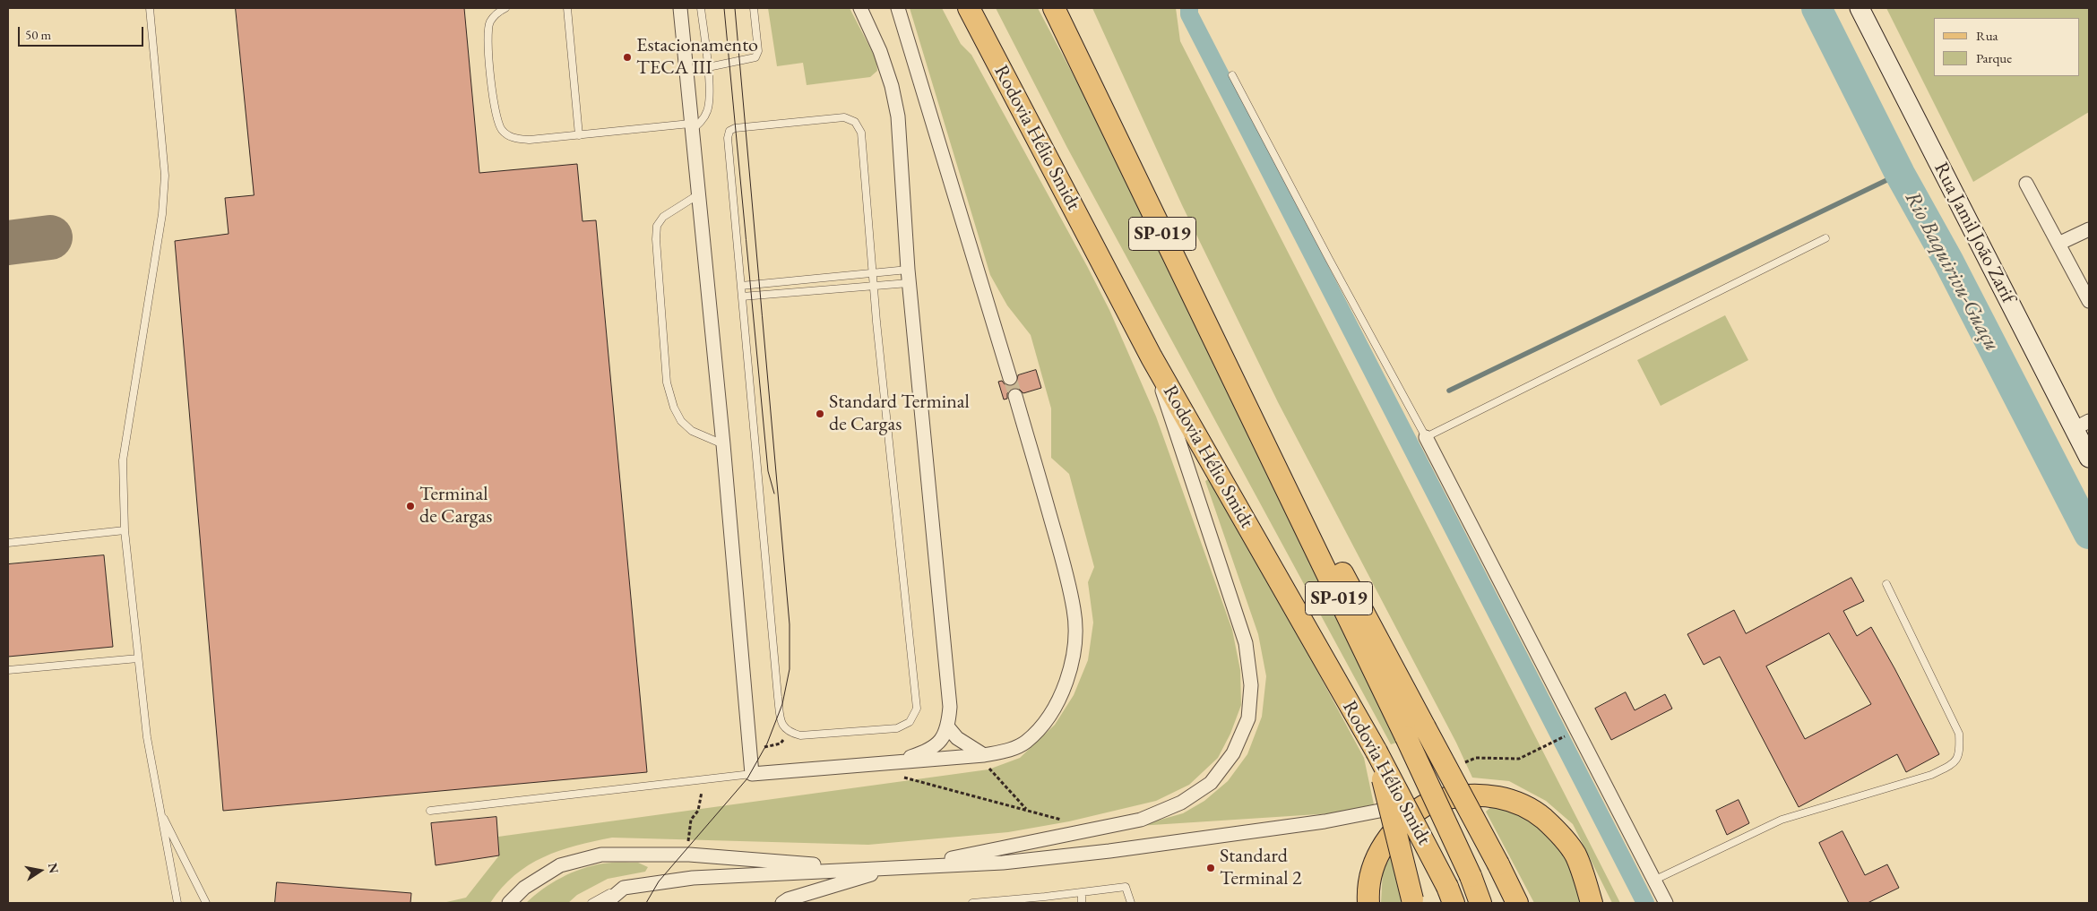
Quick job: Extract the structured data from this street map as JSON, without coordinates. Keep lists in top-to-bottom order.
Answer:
{
  "streets": {
    "main road": ["Rodovia Hélio Smidt", "Rua Jamil João Zarif", "SP-019"]
  },
  "water": ["Rio Baquirivu-Guaçu"],
  "places": [
    "Estacionamento TECA III",
    "Standard Terminal de Cargas",
    "Terminal de Cargas",
    "Standard Terminal 2"
  ],
  "legend": ["Rua", "Parque"],
  "scale_bar": "50 m",
  "north": "right"
}
